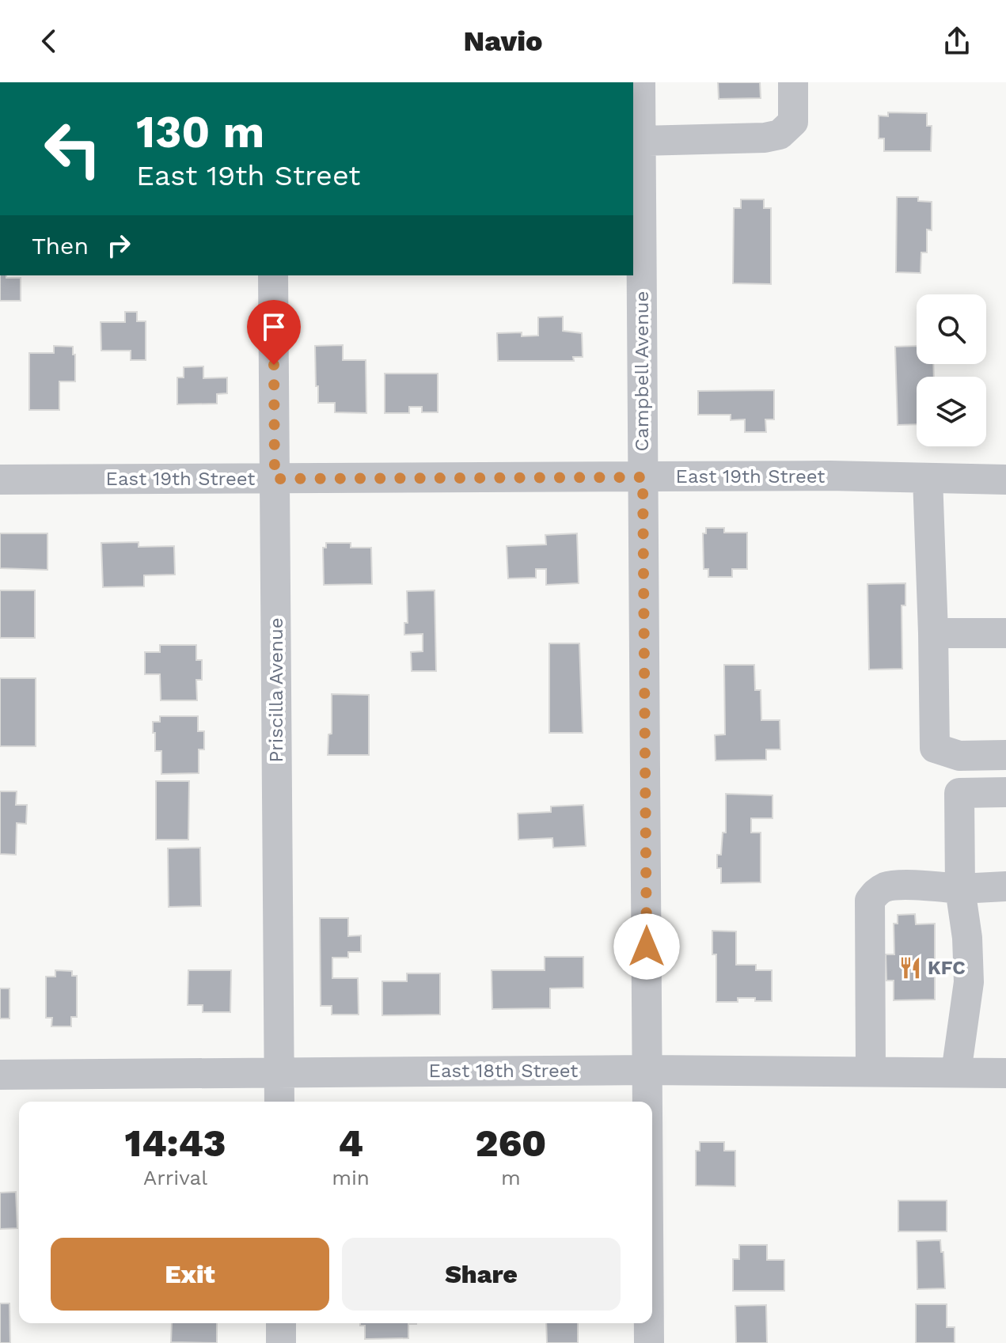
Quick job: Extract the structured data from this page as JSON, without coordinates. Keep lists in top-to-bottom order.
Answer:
{
  "streets": {
    "street": [
      "Campbell Avenue",
      "East 19th Street",
      "Priscilla Avenue",
      "East 18th Street"
    ]
  },
  "crossings": [
    ["Campbell Avenue", "East 19th Street"],
    ["Campbell Avenue", "East 18th Street"],
    ["East 19th Street", "Priscilla Avenue"],
    ["Priscilla Avenue", "East 18th Street"]
  ],
  "places": {
    "restaurant": ["KFC"]
  },
  "page": {
    "header": "Navio",
    "turn": ["130 m", "East 19th Street"],
    "then": "Then",
    "eta": [
      "14:43",
      "Arrival",
      "4",
      "min",
      "260",
      "m"
    ],
    "buttons": ["Exit", "Share"]
  }
}
